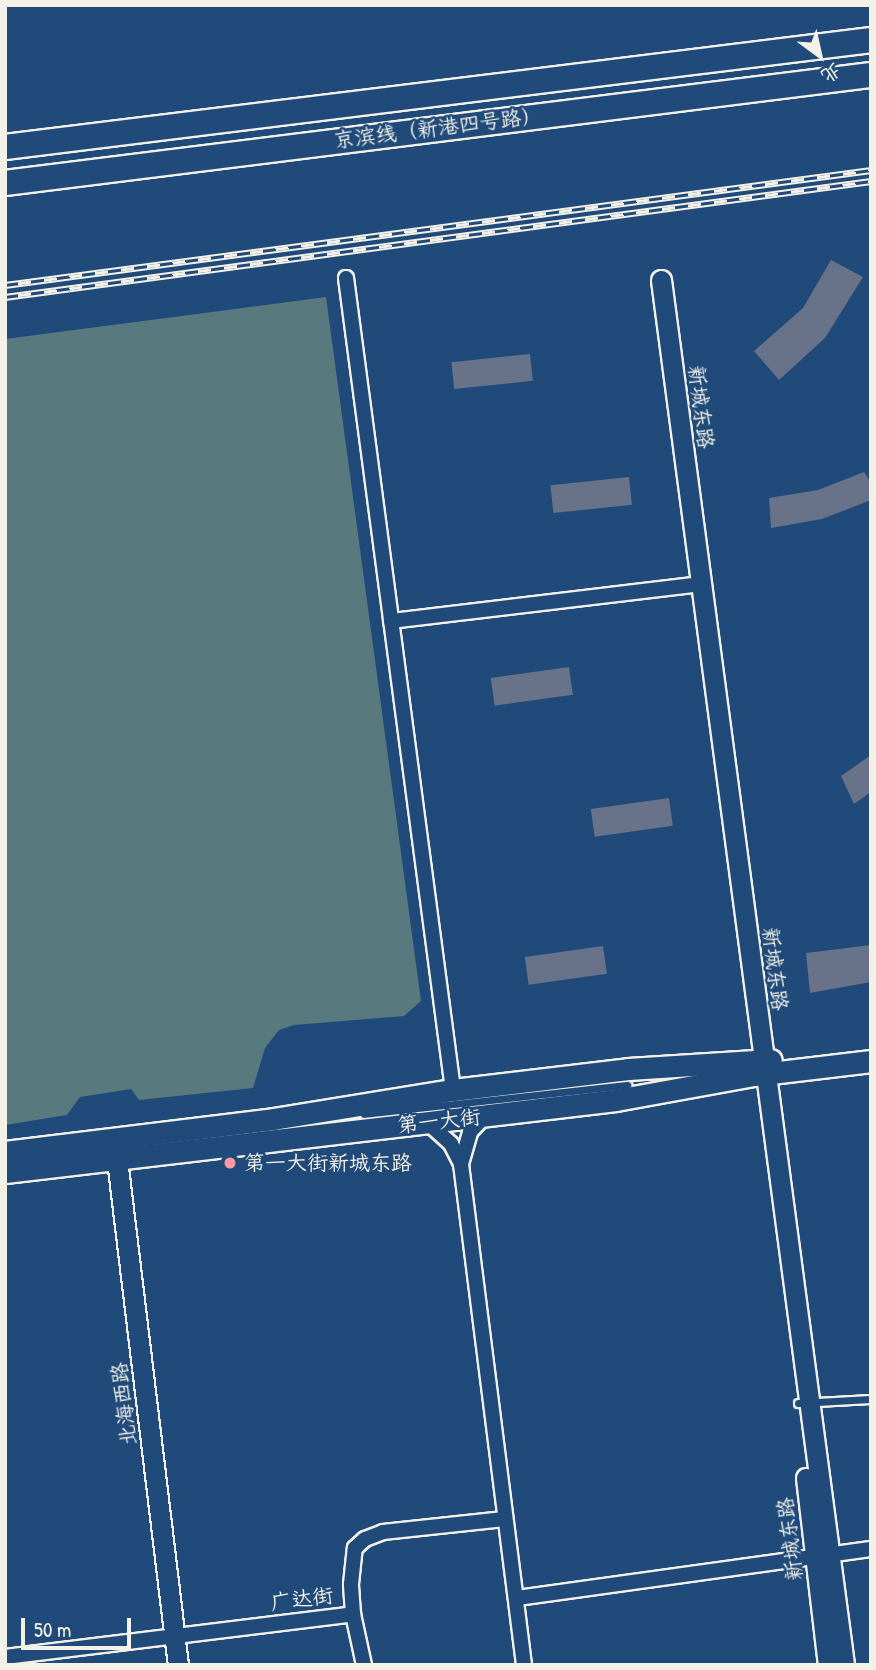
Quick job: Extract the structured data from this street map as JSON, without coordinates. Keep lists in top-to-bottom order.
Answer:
{
  "streets": {
    "highway": ["京滨线（新港四号路）"],
    "main road": ["第一大街"],
    "street": ["新城东路", "北海西路", "广达街"]
  },
  "crossings": [
    ["新城东路", "第一大街"],
    ["第一大街", "北海西路"],
    ["北海西路", "广达街"]
  ],
  "places": ["第一大街新城东路"],
  "scale_bar": "50 m",
  "north": "bottom right"
}
